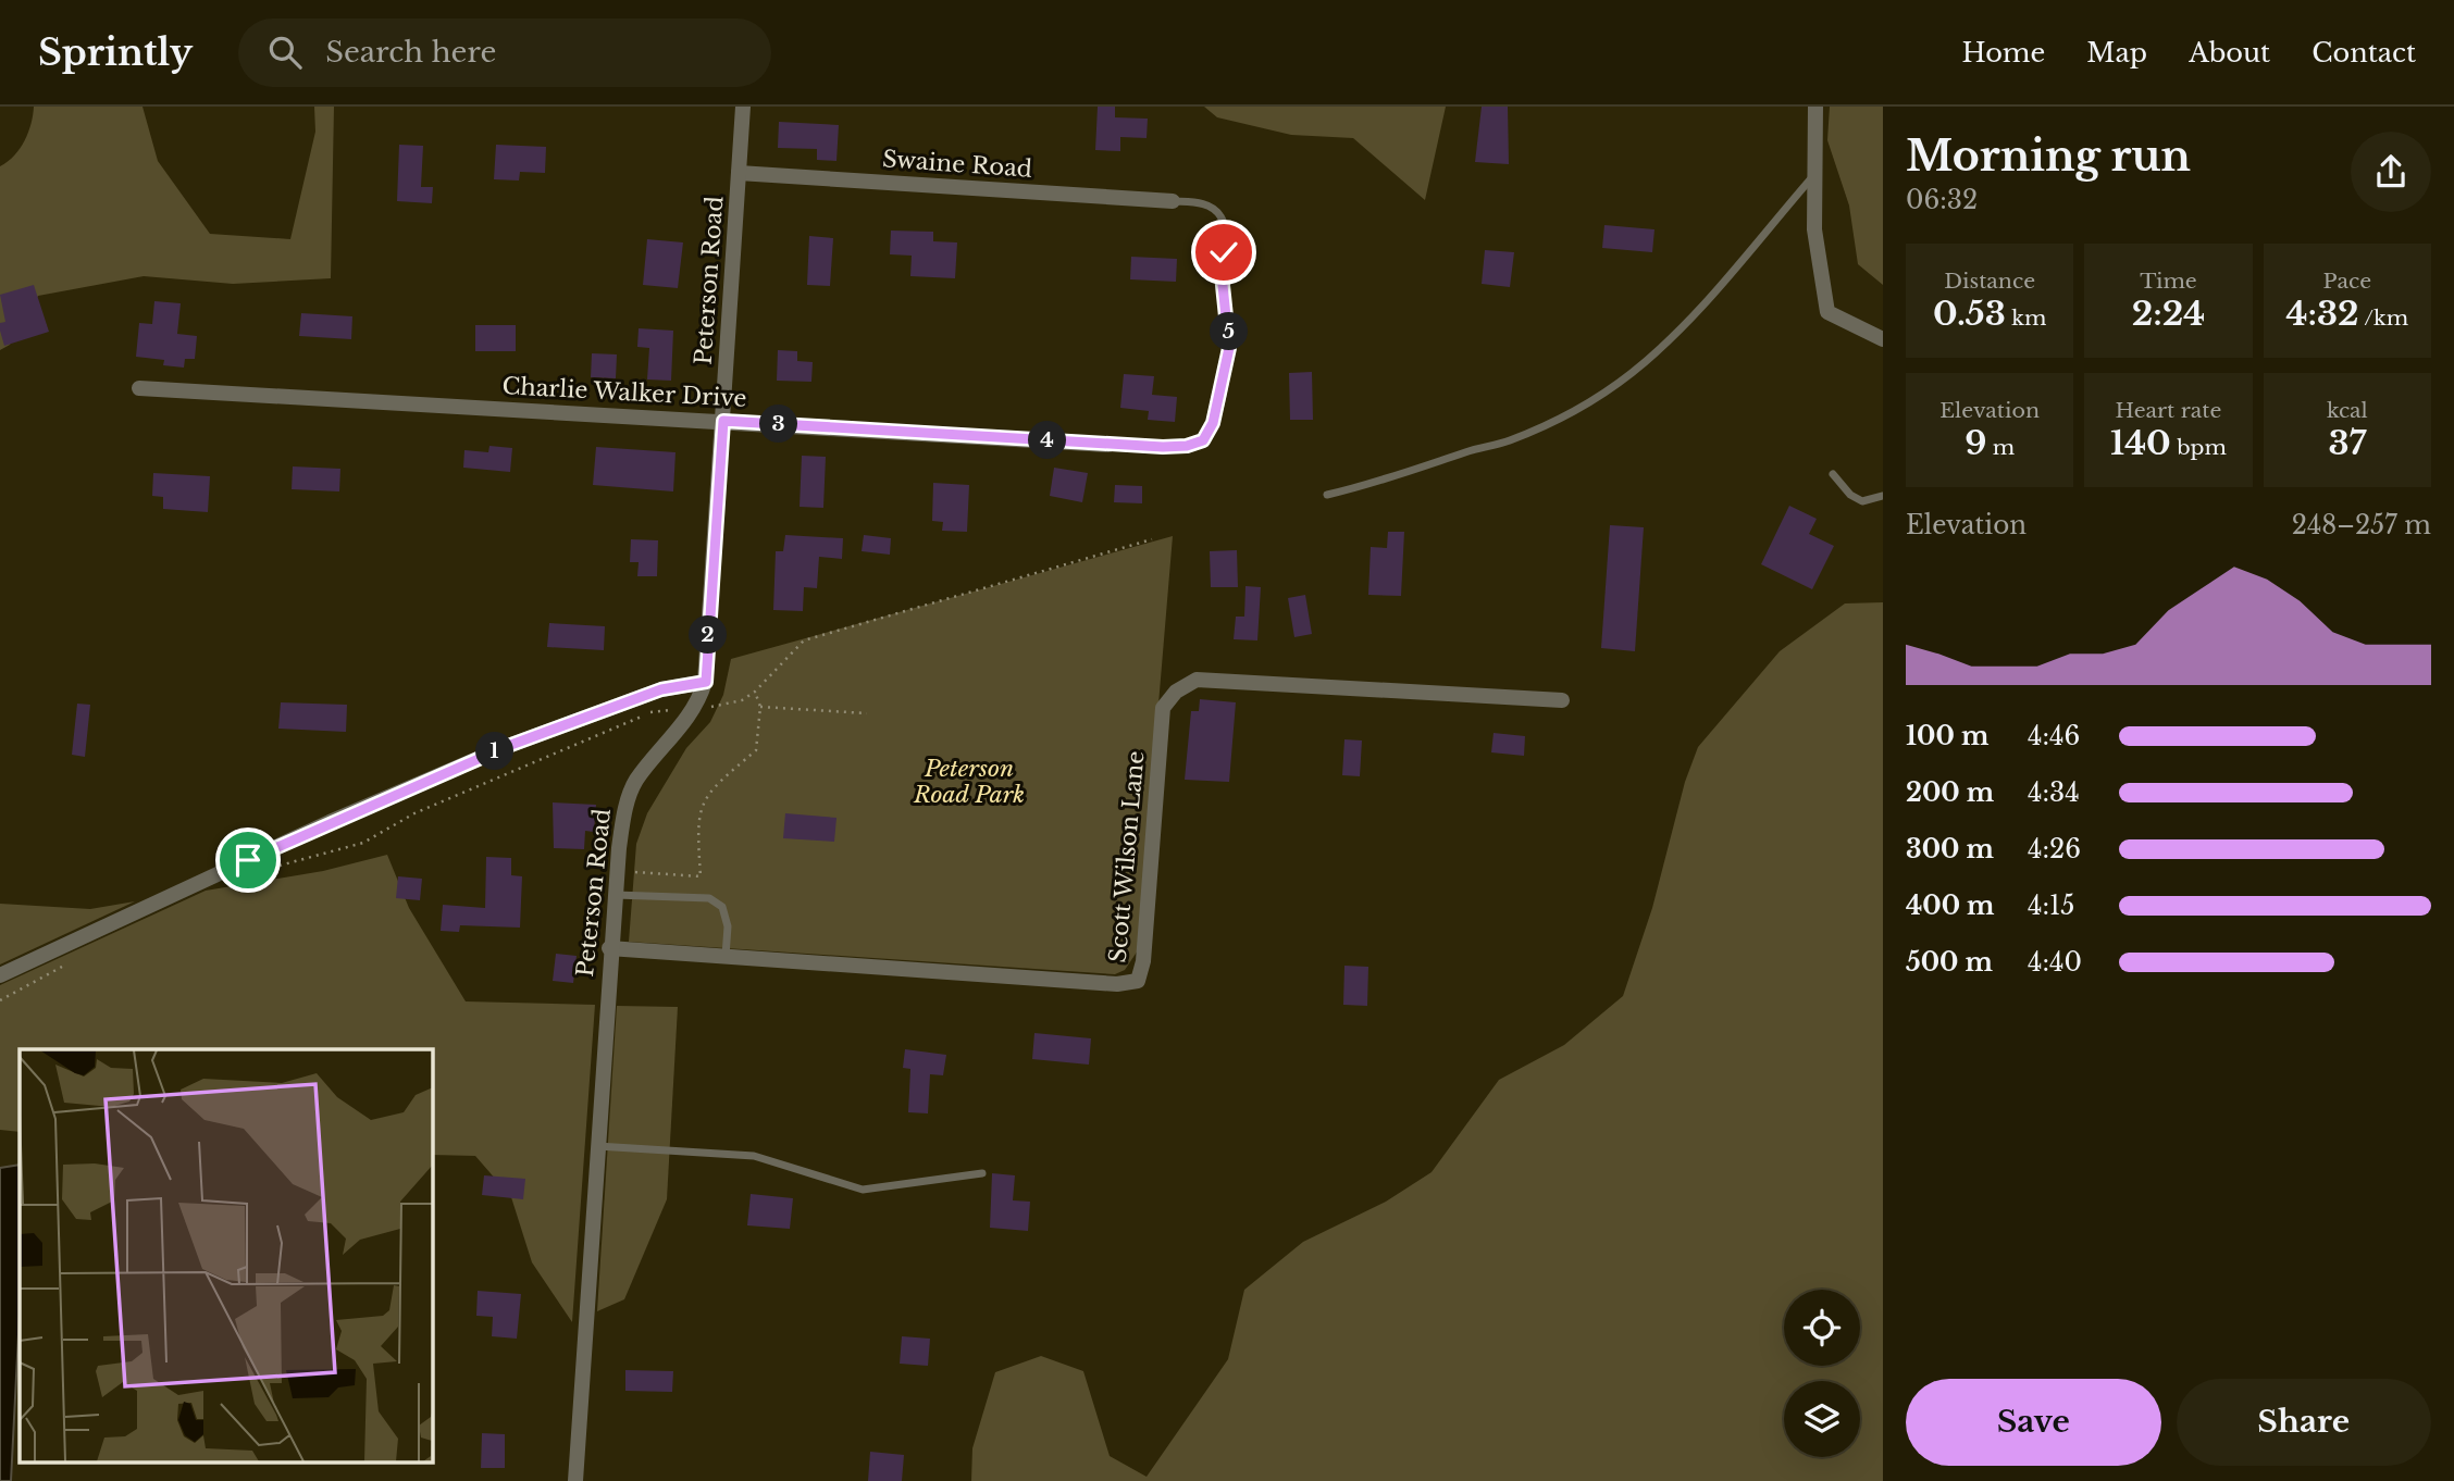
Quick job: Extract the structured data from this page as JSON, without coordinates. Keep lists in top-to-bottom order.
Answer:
{
  "streets": {
    "street": [
      "Swaine Road",
      "Peterson Road",
      "Charlie Walker Drive",
      "Scott Wilson Lane"
    ]
  },
  "crossings": [
    ["Swaine Road", "Peterson Road"],
    ["Peterson Road", "Charlie Walker Drive"],
    ["Peterson Road", "Scott Wilson Lane"]
  ],
  "parks": ["Peterson Road Park"],
  "page": {
    "header": "Sprintly",
    "search": "Search here",
    "nav": [
      "Home",
      "Map",
      "About",
      "Contact"
    ],
    "heading": ["Morning run", "06:32"],
    "stats": [
      ["Distance", "0.53 km"],
      ["Time", "2:24"],
      ["Pace", "4:32 /km"],
      ["Elevation", "9 m"],
      ["Heart rate", "140 bpm"],
      ["kcal", "37"]
    ],
    "pins": [
      "5",
      "3",
      "4",
      "2",
      "1"
    ],
    "chart": ["Elevation", "248–257 m"],
    "list": [
      {
        "name": "100 m",
        "note": "4:46"
      },
      {
        "name": "200 m",
        "note": "4:34"
      },
      {
        "name": "300 m",
        "note": "4:26"
      },
      {
        "name": "400 m",
        "note": "4:15"
      },
      {
        "name": "500 m",
        "note": "4:40"
      }
    ],
    "buttons": ["Save", "Share"]
  }
}
